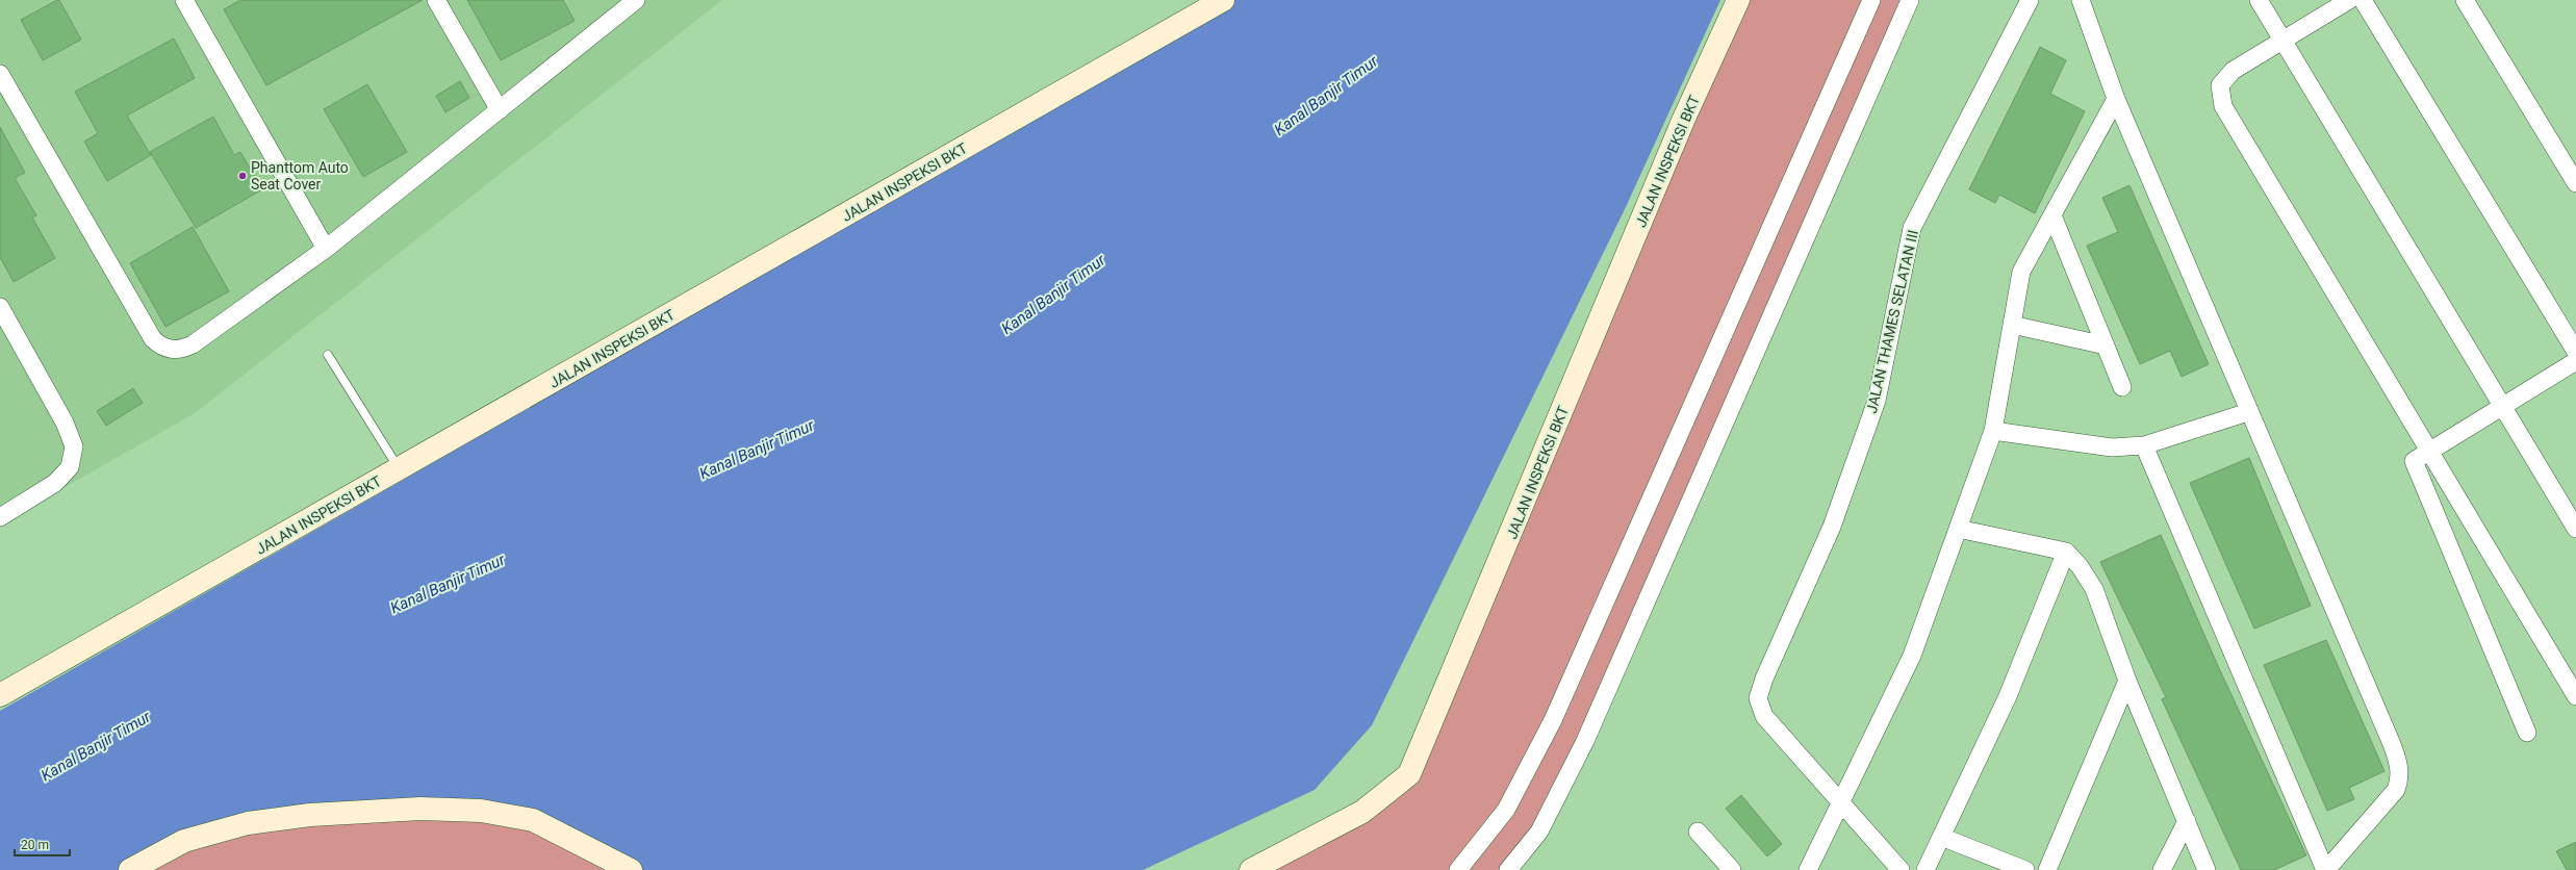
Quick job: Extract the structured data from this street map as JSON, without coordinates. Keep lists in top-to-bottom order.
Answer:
{
  "streets": {
    "street": ["JALAN INSPEKSI BKT", "JALAN THAMES SELATAN III"]
  },
  "water": ["Kanal Banjir Timur"],
  "places": ["Phanttom Auto Seat Cover"],
  "scale_bar": "20 m"
}
